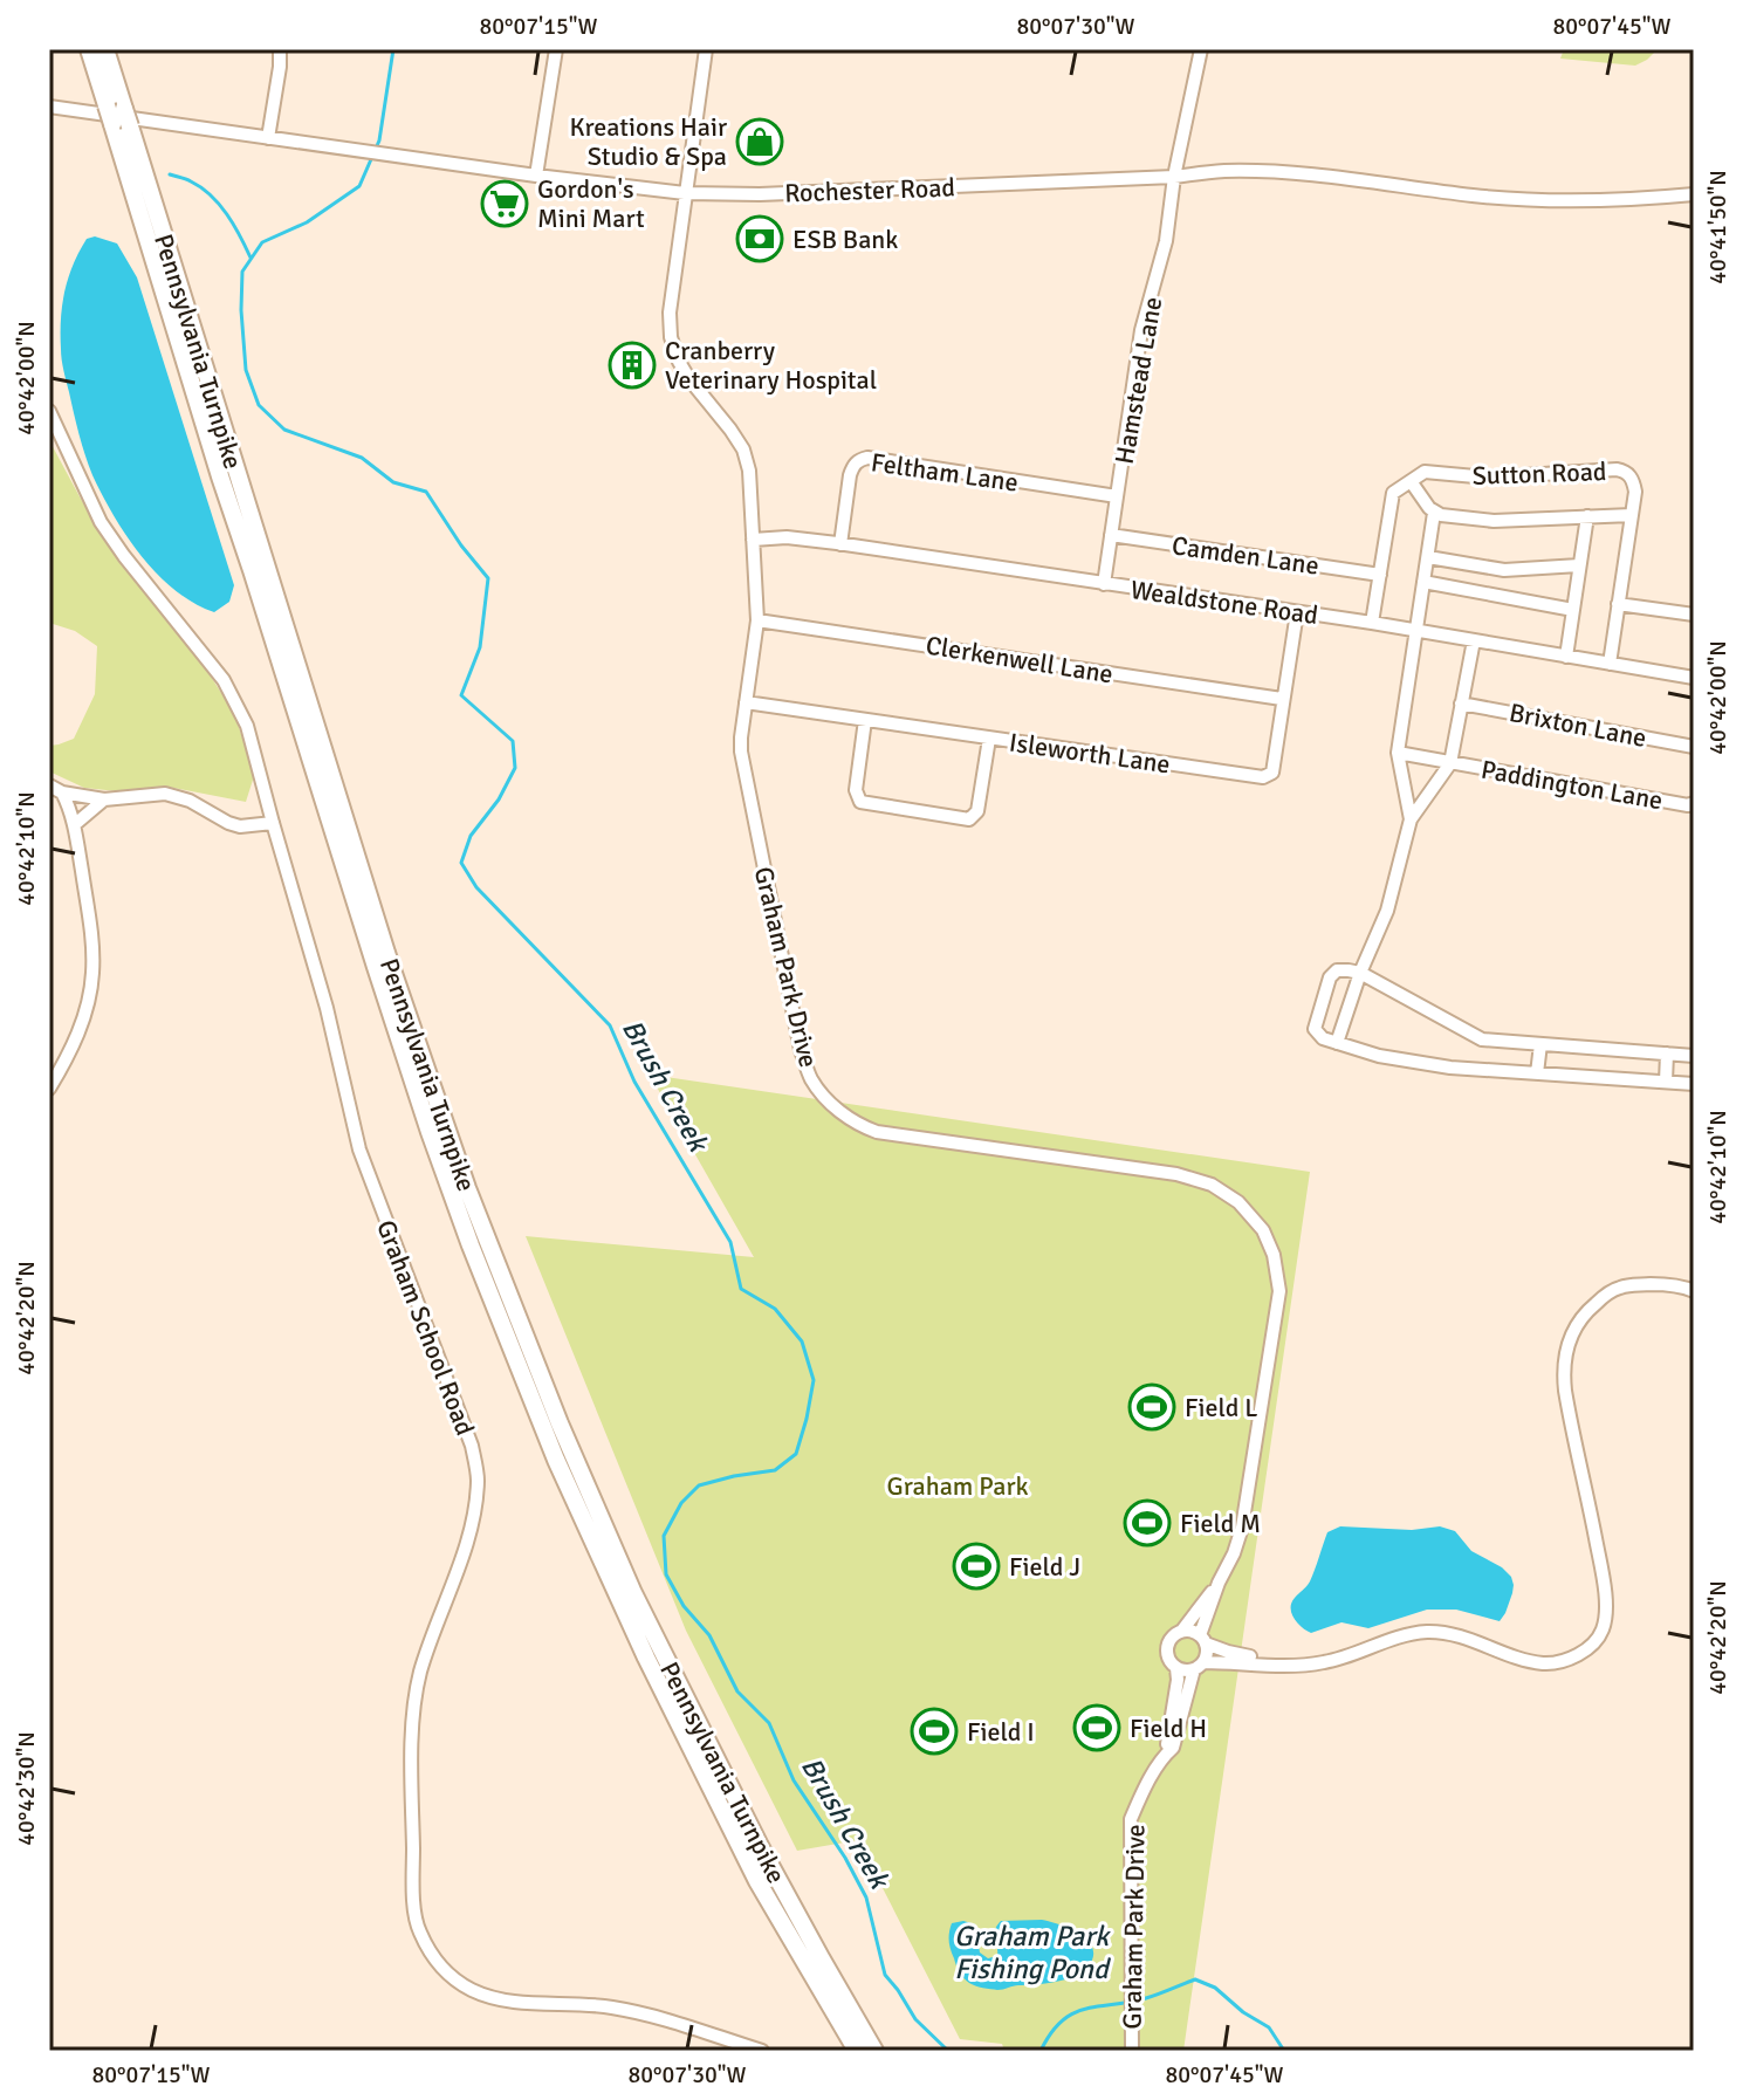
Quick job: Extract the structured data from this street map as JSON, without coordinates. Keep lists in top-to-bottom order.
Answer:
{
  "streets": {
    "highway": ["Pennsylvania Turnpike"],
    "street": [
      "Rochester Road",
      "Hamstead Lane",
      "Feltham Lane",
      "Sutton Road",
      "Camden Lane",
      "Wealdstone Road",
      "Clerkenwell Lane",
      "Brixton Lane",
      "Isleworth Lane",
      "Paddington Lane",
      "Graham Park Drive",
      "Graham School Road"
    ]
  },
  "crossings": [
    ["Rochester Road", "Hamstead Lane"],
    ["Rochester Road", "Graham Park Drive"],
    ["Hamstead Lane", "Feltham Lane"],
    ["Hamstead Lane", "Camden Lane"],
    ["Hamstead Lane", "Wealdstone Road"],
    ["Feltham Lane", "Wealdstone Road"],
    ["Sutton Road", "Wealdstone Road"],
    ["Wealdstone Road", "Isleworth Lane"],
    ["Wealdstone Road", "Graham Park Drive"],
    ["Clerkenwell Lane", "Isleworth Lane"],
    ["Clerkenwell Lane", "Graham Park Drive"],
    ["Isleworth Lane", "Graham Park Drive"]
  ],
  "water": ["Brush Creek", "Graham Park Fishing Pond"],
  "parks": ["Graham Park"],
  "places": {
    "shop": ["Kreations Hair Studio & Spa"],
    "supermarket": ["Gordon's Mini Mart"],
    "bank": ["ESB Bank"],
    "building": ["Cranberry Veterinary Hospital"],
    "sports": [
      "Field L",
      "Field M",
      "Field J",
      "Field H",
      "Field I"
    ]
  },
  "coordinates": [
    "80°07'15\"W",
    "80°07'30\"W",
    "80°07'45\"W",
    "40°41'50\"N",
    "40°42'00\"N",
    "40°42'10\"N",
    "40°42'20\"N",
    "40°42'30\"N"
  ]
}
